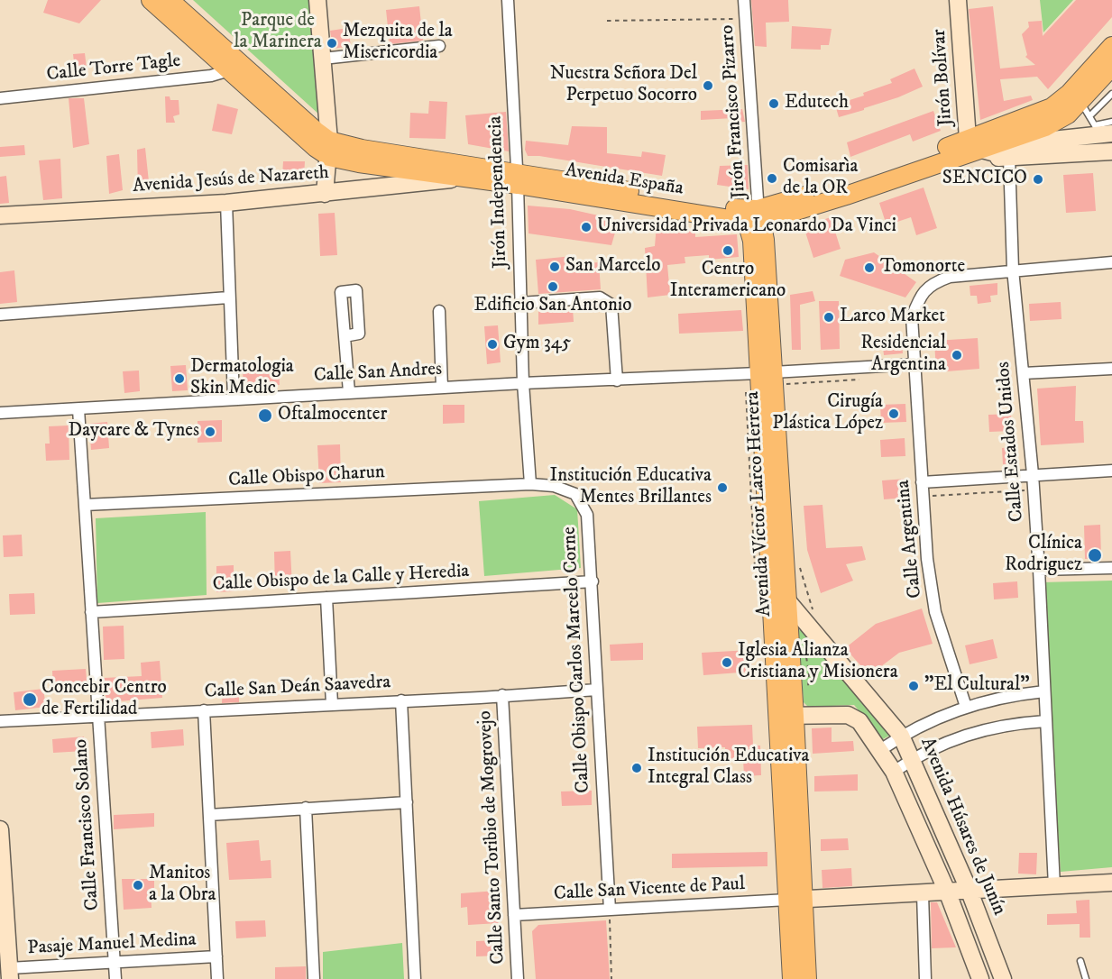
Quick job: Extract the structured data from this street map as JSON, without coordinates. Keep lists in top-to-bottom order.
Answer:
{
  "streets": {
    "main road": ["Avenida España", "Avenida Víctor Larco Herrera"],
    "street": [
      "Calle Torre Tagle",
      "Jirón Bolívar",
      "Jirón Francisco Pizarro",
      "Avenida Jesús de Nazareth",
      "Jirón Independencia",
      "Calle San Andres",
      "Calle Estados Unidos",
      "Calle Obispo Charun",
      "Calle Argentina",
      "Calle Obispo de la Calle y Heredia",
      "Calle Obispo Carlos Marcelo Corne",
      "Calle San Deán Saavedra",
      "Calle Francisco Solano",
      "Avenida Húsares de Junín",
      "Calle Santo Toribio de Mogrovejo",
      "Calle San Vicente de Paul",
      "Pasaje Manuel Medina"
    ]
  },
  "crossings": [
    ["Calle Torre Tagle", "Avenida España"],
    ["Jirón Bolívar", "Avenida España"],
    ["Jirón Francisco Pizarro", "Avenida España"],
    ["Jirón Francisco Pizarro", "Avenida Víctor Larco Herrera"],
    ["Avenida Jesús de Nazareth", "Avenida España"],
    ["Avenida España", "Jirón Independencia"],
    ["Avenida España", "Avenida Víctor Larco Herrera"],
    ["Jirón Independencia", "Calle San Andres"],
    ["Calle San Andres", "Avenida Víctor Larco Herrera"],
    ["Calle San Andres", "Calle Argentina"],
    ["Calle San Andres", "Calle Francisco Solano"],
    ["Calle Estados Unidos", "Calle Argentina"],
    ["Calle Obispo Charun", "Calle Obispo Carlos Marcelo Corne"],
    ["Calle Obispo Charun", "Calle Francisco Solano"],
    ["Avenida Víctor Larco Herrera", "Avenida Húsares de Junín"],
    ["Avenida Víctor Larco Herrera", "Calle San Vicente de Paul"],
    ["Calle Obispo de la Calle y Heredia", "Calle Obispo Carlos Marcelo Corne"],
    ["Calle Obispo de la Calle y Heredia", "Calle Francisco Solano"],
    ["Calle Obispo Carlos Marcelo Corne", "Calle San Deán Saavedra"],
    ["Calle Obispo Carlos Marcelo Corne", "Calle San Vicente de Paul"],
    ["Calle San Deán Saavedra", "Calle Francisco Solano"],
    ["Calle San Deán Saavedra", "Calle Santo Toribio de Mogrovejo"],
    ["Calle Francisco Solano", "Pasaje Manuel Medina"],
    ["Calle Santo Toribio de Mogrovejo", "Calle San Vicente de Paul"]
  ],
  "parks": ["Parque de la Marinera"],
  "places": [
    "Mezquita de la Misericordia",
    "Nuestra Señora Del Perpetuo Socorro",
    "Edutech",
    "Comisarìa de la OR",
    "SENCICO",
    "Universidad Privada Leonardo Da Vinci",
    "Centro Interamericano",
    "San Marcelo",
    "Tomonorte",
    "Edificio San Antonio",
    "Larco Market",
    "Gym 345",
    "Residencial Argentina",
    "Dermatologia Skin Medic",
    "Cirugía Plástica López",
    "Oftalmocenter",
    "Daycare & Tynes",
    "Institución Educativa Mentes Brillantes",
    "Clínica Rodriguez",
    "Iglesia Alianza Cristiana y Misionera",
    "\"El Cultural\"",
    "Concebir Centro de Fertilidad",
    "Institución Educativa Integral Class",
    "Manitos a la Obra"
  ]
}
